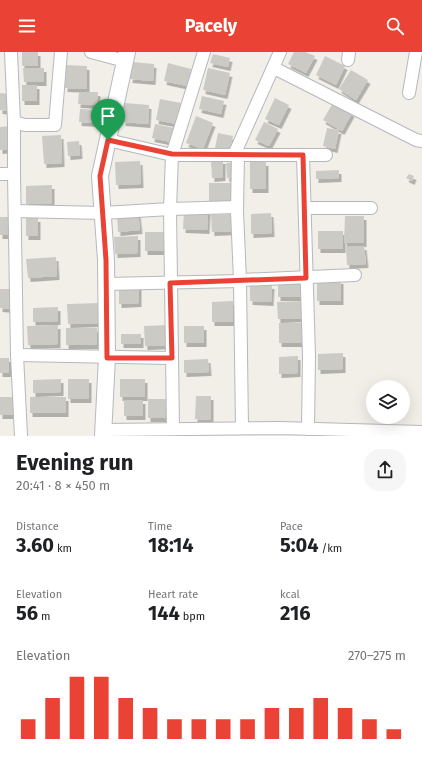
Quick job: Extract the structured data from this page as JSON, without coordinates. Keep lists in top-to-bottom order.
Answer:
{
  "page": {
    "header": "Pacely",
    "heading": ["Evening run", "20:41 · 8 × 450 m"],
    "stats": [
      ["Distance", "3.60 km"],
      ["Time", "18:14"],
      ["Pace", "5:04 /km"],
      ["Elevation", "56 m"],
      ["Heart rate", "144 bpm"],
      ["kcal", "216"]
    ],
    "chart": ["Elevation", "270–275 m"]
  }
}
